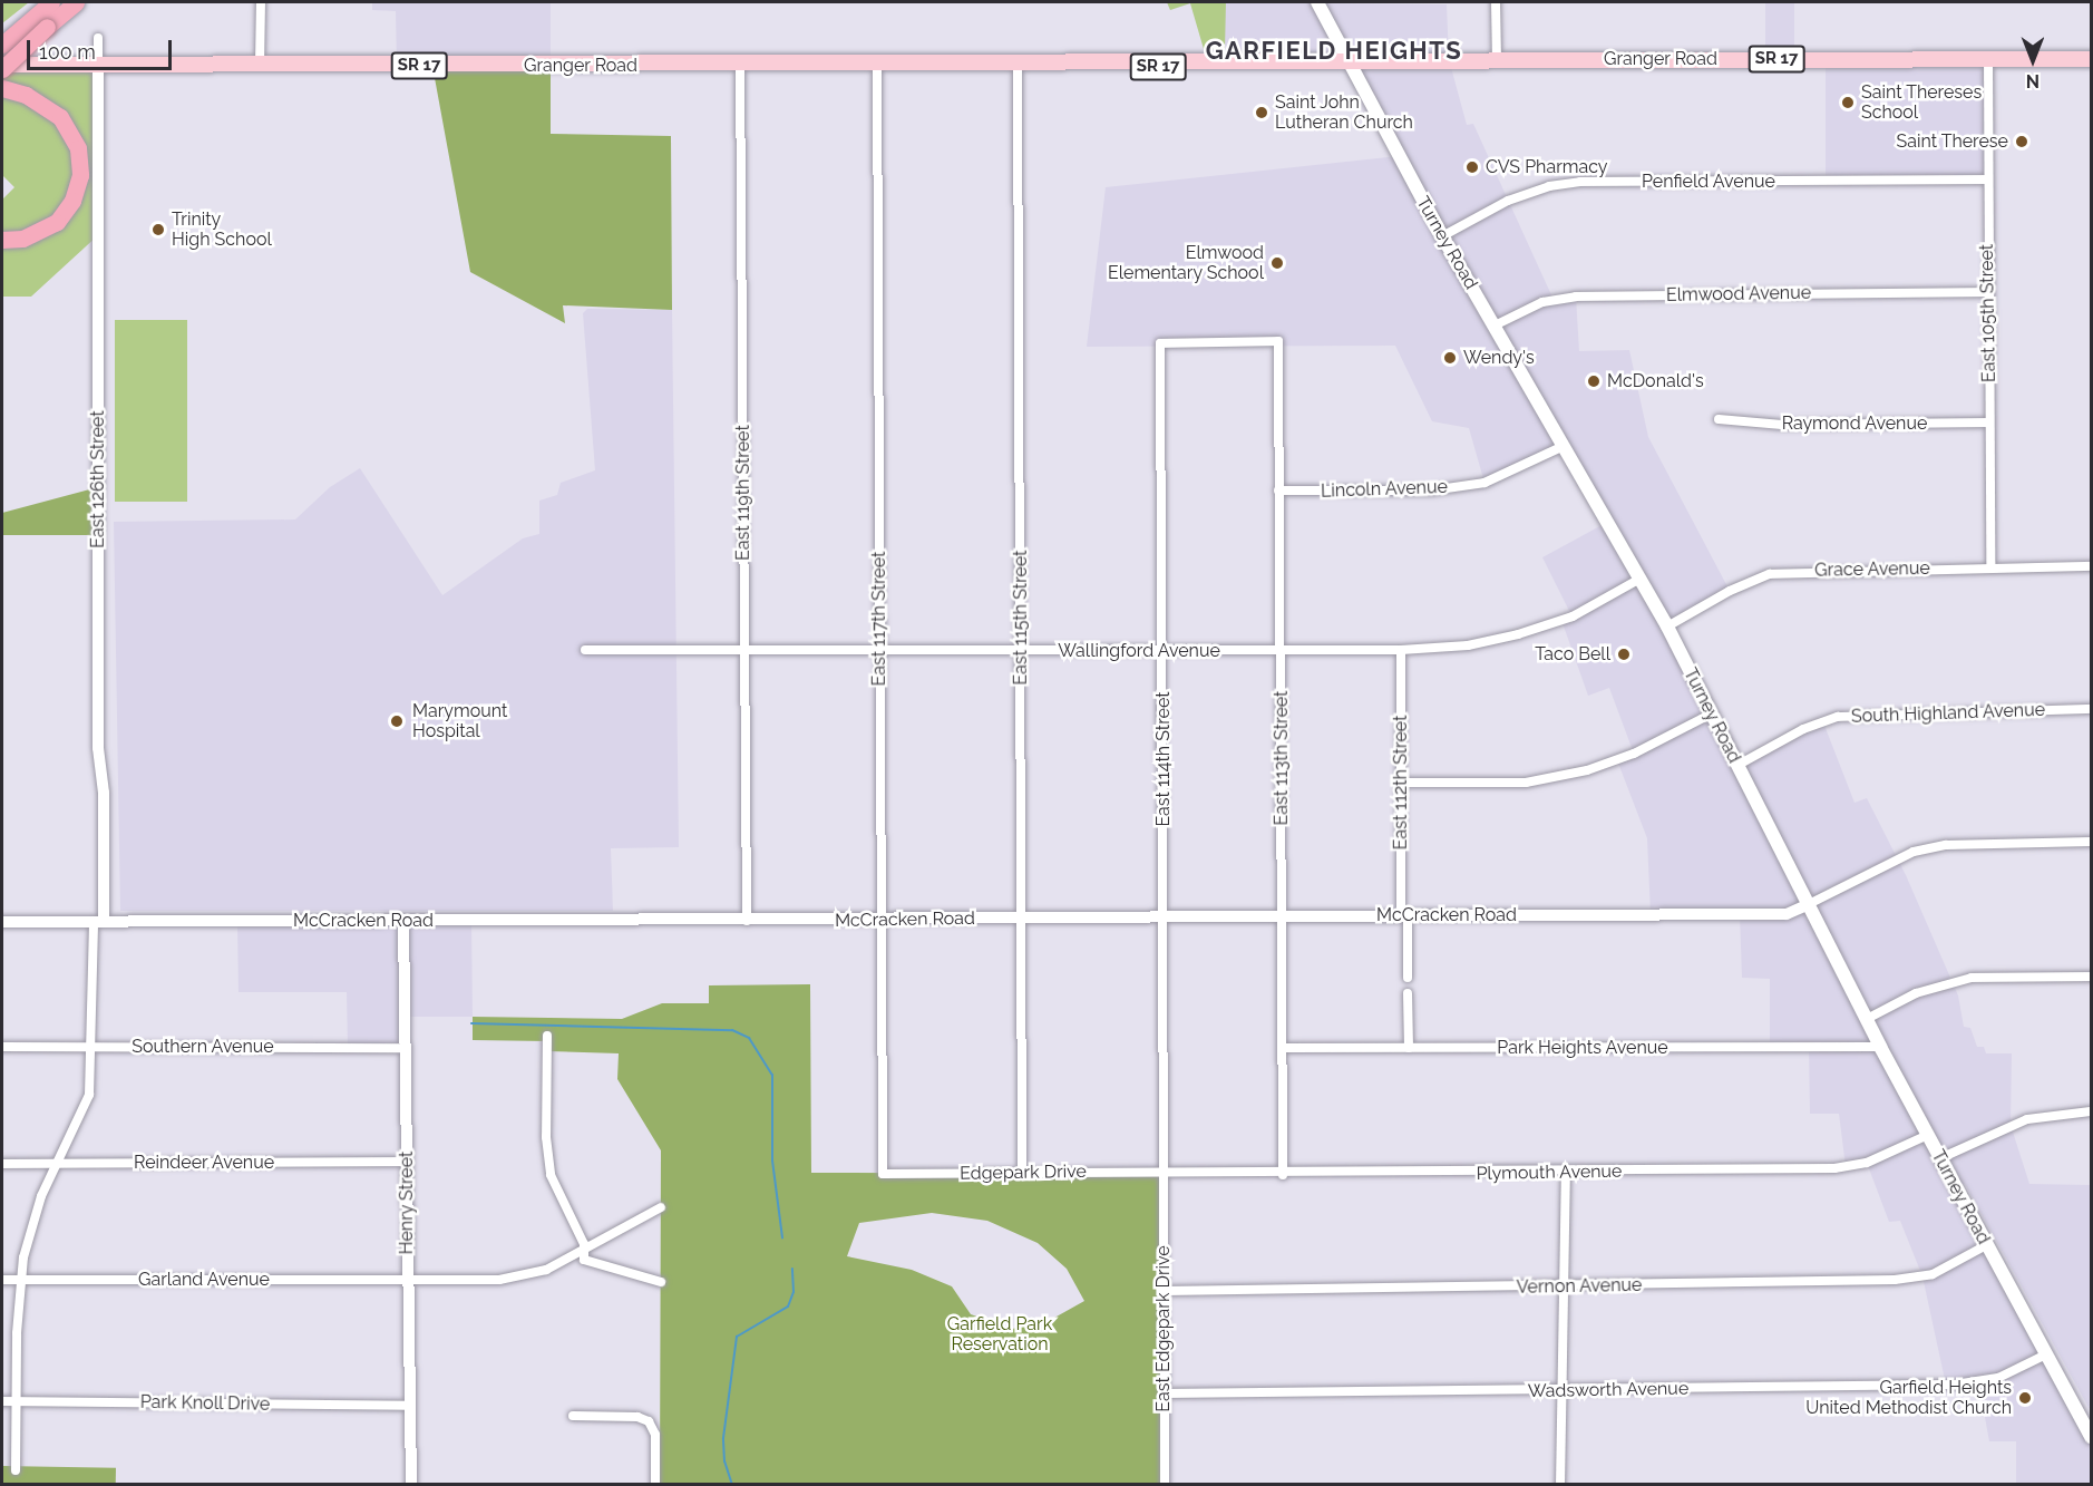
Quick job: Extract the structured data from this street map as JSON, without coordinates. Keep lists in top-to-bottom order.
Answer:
{
  "streets": {
    "main road": ["Granger Road", "SR 17", "Turney Road"],
    "street": [
      "Penfield Avenue",
      "Elmwood Avenue",
      "East 105th Street",
      "Raymond Avenue",
      "East 126th Street",
      "Lincoln Avenue",
      "East 119th Street",
      "Grace Avenue",
      "East 115th Street",
      "East 117th Street",
      "Wallingford Avenue",
      "South Highland Avenue",
      "East 113th Street",
      "East 114th Street",
      "East 112th Street",
      "McCracken Road",
      "Southern Avenue",
      "Park Heights Avenue",
      "Reindeer Avenue",
      "Edgepark Drive",
      "Plymouth Avenue",
      "Henry Street",
      "Garland Avenue",
      "Vernon Avenue",
      "East Edgepark Drive",
      "Wadsworth Avenue",
      "Park Knoll Drive"
    ]
  },
  "crossings": [
    ["Granger Road", "Turney Road"],
    ["Granger Road", "East 105th Street"],
    ["Granger Road", "East 126th Street"],
    ["Granger Road", "East 119th Street"],
    ["Granger Road", "East 115th Street"],
    ["Granger Road", "East 117th Street"],
    ["Penfield Avenue", "Turney Road"],
    ["Penfield Avenue", "East 105th Street"],
    ["Turney Road", "Elmwood Avenue"],
    ["Turney Road", "Lincoln Avenue"],
    ["Turney Road", "Grace Avenue"],
    ["Turney Road", "Wallingford Avenue"],
    ["Turney Road", "South Highland Avenue"],
    ["Turney Road", "McCracken Road"],
    ["Turney Road", "Park Heights Avenue"],
    ["Turney Road", "Plymouth Avenue"],
    ["Turney Road", "Vernon Avenue"],
    ["Turney Road", "Wadsworth Avenue"],
    ["Elmwood Avenue", "East 105th Street"],
    ["East 105th Street", "Raymond Avenue"],
    ["East 105th Street", "Grace Avenue"],
    ["East 126th Street", "McCracken Road"],
    ["Lincoln Avenue", "East 113th Street"],
    ["East 119th Street", "Wallingford Avenue"],
    ["East 119th Street", "McCracken Road"],
    ["East 115th Street", "Wallingford Avenue"],
    ["East 115th Street", "McCracken Road"],
    ["East 115th Street", "Edgepark Drive"],
    ["East 117th Street", "Wallingford Avenue"],
    ["East 117th Street", "McCracken Road"],
    ["East 117th Street", "Edgepark Drive"],
    ["Wallingford Avenue", "East 113th Street"],
    ["Wallingford Avenue", "East 114th Street"],
    ["Wallingford Avenue", "East 112th Street"],
    ["East 113th Street", "East 114th Street"],
    ["East 113th Street", "McCracken Road"],
    ["East 113th Street", "Park Heights Avenue"],
    ["East 113th Street", "Plymouth Avenue"],
    ["East 114th Street", "McCracken Road"],
    ["East 114th Street", "Edgepark Drive"],
    ["East 114th Street", "Plymouth Avenue"],
    ["East 114th Street", "East Edgepark Drive"],
    ["East 112th Street", "McCracken Road"],
    ["McCracken Road", "Henry Street"],
    ["Southern Avenue", "Henry Street"],
    ["Reindeer Avenue", "Henry Street"],
    ["Edgepark Drive", "Plymouth Avenue"],
    ["Edgepark Drive", "East Edgepark Drive"],
    ["Plymouth Avenue", "East Edgepark Drive"],
    ["Henry Street", "Garland Avenue"],
    ["Henry Street", "Park Knoll Drive"],
    ["Vernon Avenue", "East Edgepark Drive"],
    ["East Edgepark Drive", "Wadsworth Avenue"]
  ],
  "districts": ["GARFIELD HEIGHTS"],
  "parks": ["Garfield Park Reservation"],
  "places": [
    "Saint Thereses School",
    "Saint John Lutheran Church",
    "Saint Therese",
    "CVS Pharmacy",
    "Trinity High School",
    "Elmwood Elementary School",
    "Wendy's",
    "McDonald's",
    "Taco Bell",
    "Marymount Hospital",
    "Garfield Heights United Methodist Church"
  ],
  "scale_bar": "100 m",
  "north": "bottom"
}
